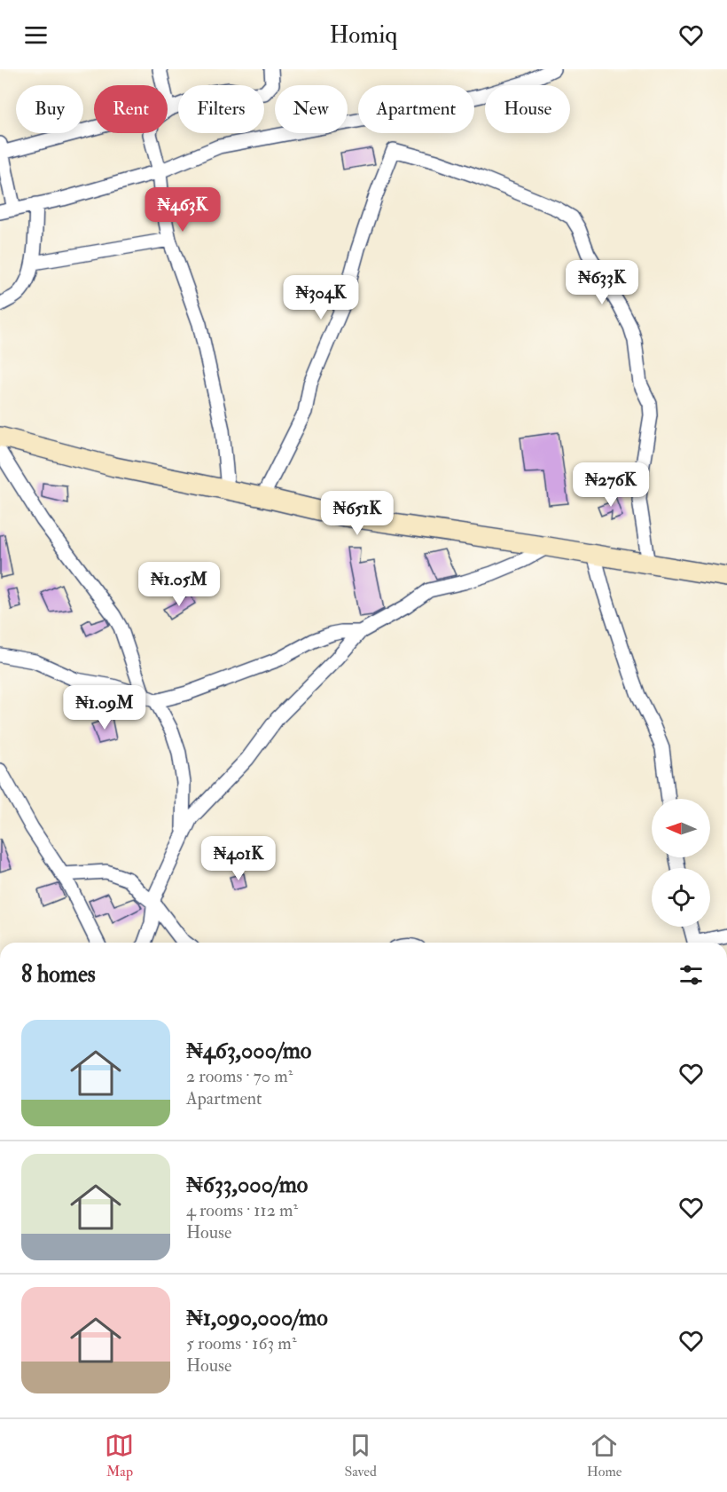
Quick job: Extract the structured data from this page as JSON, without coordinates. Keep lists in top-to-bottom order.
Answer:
{
  "north": "left",
  "page": {
    "header": "Homiq",
    "chip": [
      "Buy",
      "Rent",
      "Filters",
      "New",
      "Apartment",
      "House"
    ],
    "price": [
      "₦463K",
      "₦633K",
      "₦304K",
      "₦276K",
      "₦651K",
      "₦1.05M",
      "₦1.09M",
      "₦401K"
    ],
    "heading": "8 homes",
    "list": [
      {
        "name": "₦463,000/mo",
        "note": "2 rooms · 70 m² · Apartment"
      },
      {
        "name": "₦633,000/mo",
        "note": "4 rooms · 112 m² · House"
      },
      {
        "name": "₦1,090,000/mo",
        "note": "5 rooms · 163 m² · House"
      }
    ],
    "tabs": ["Map", "Saved", "Home"]
  }
}
